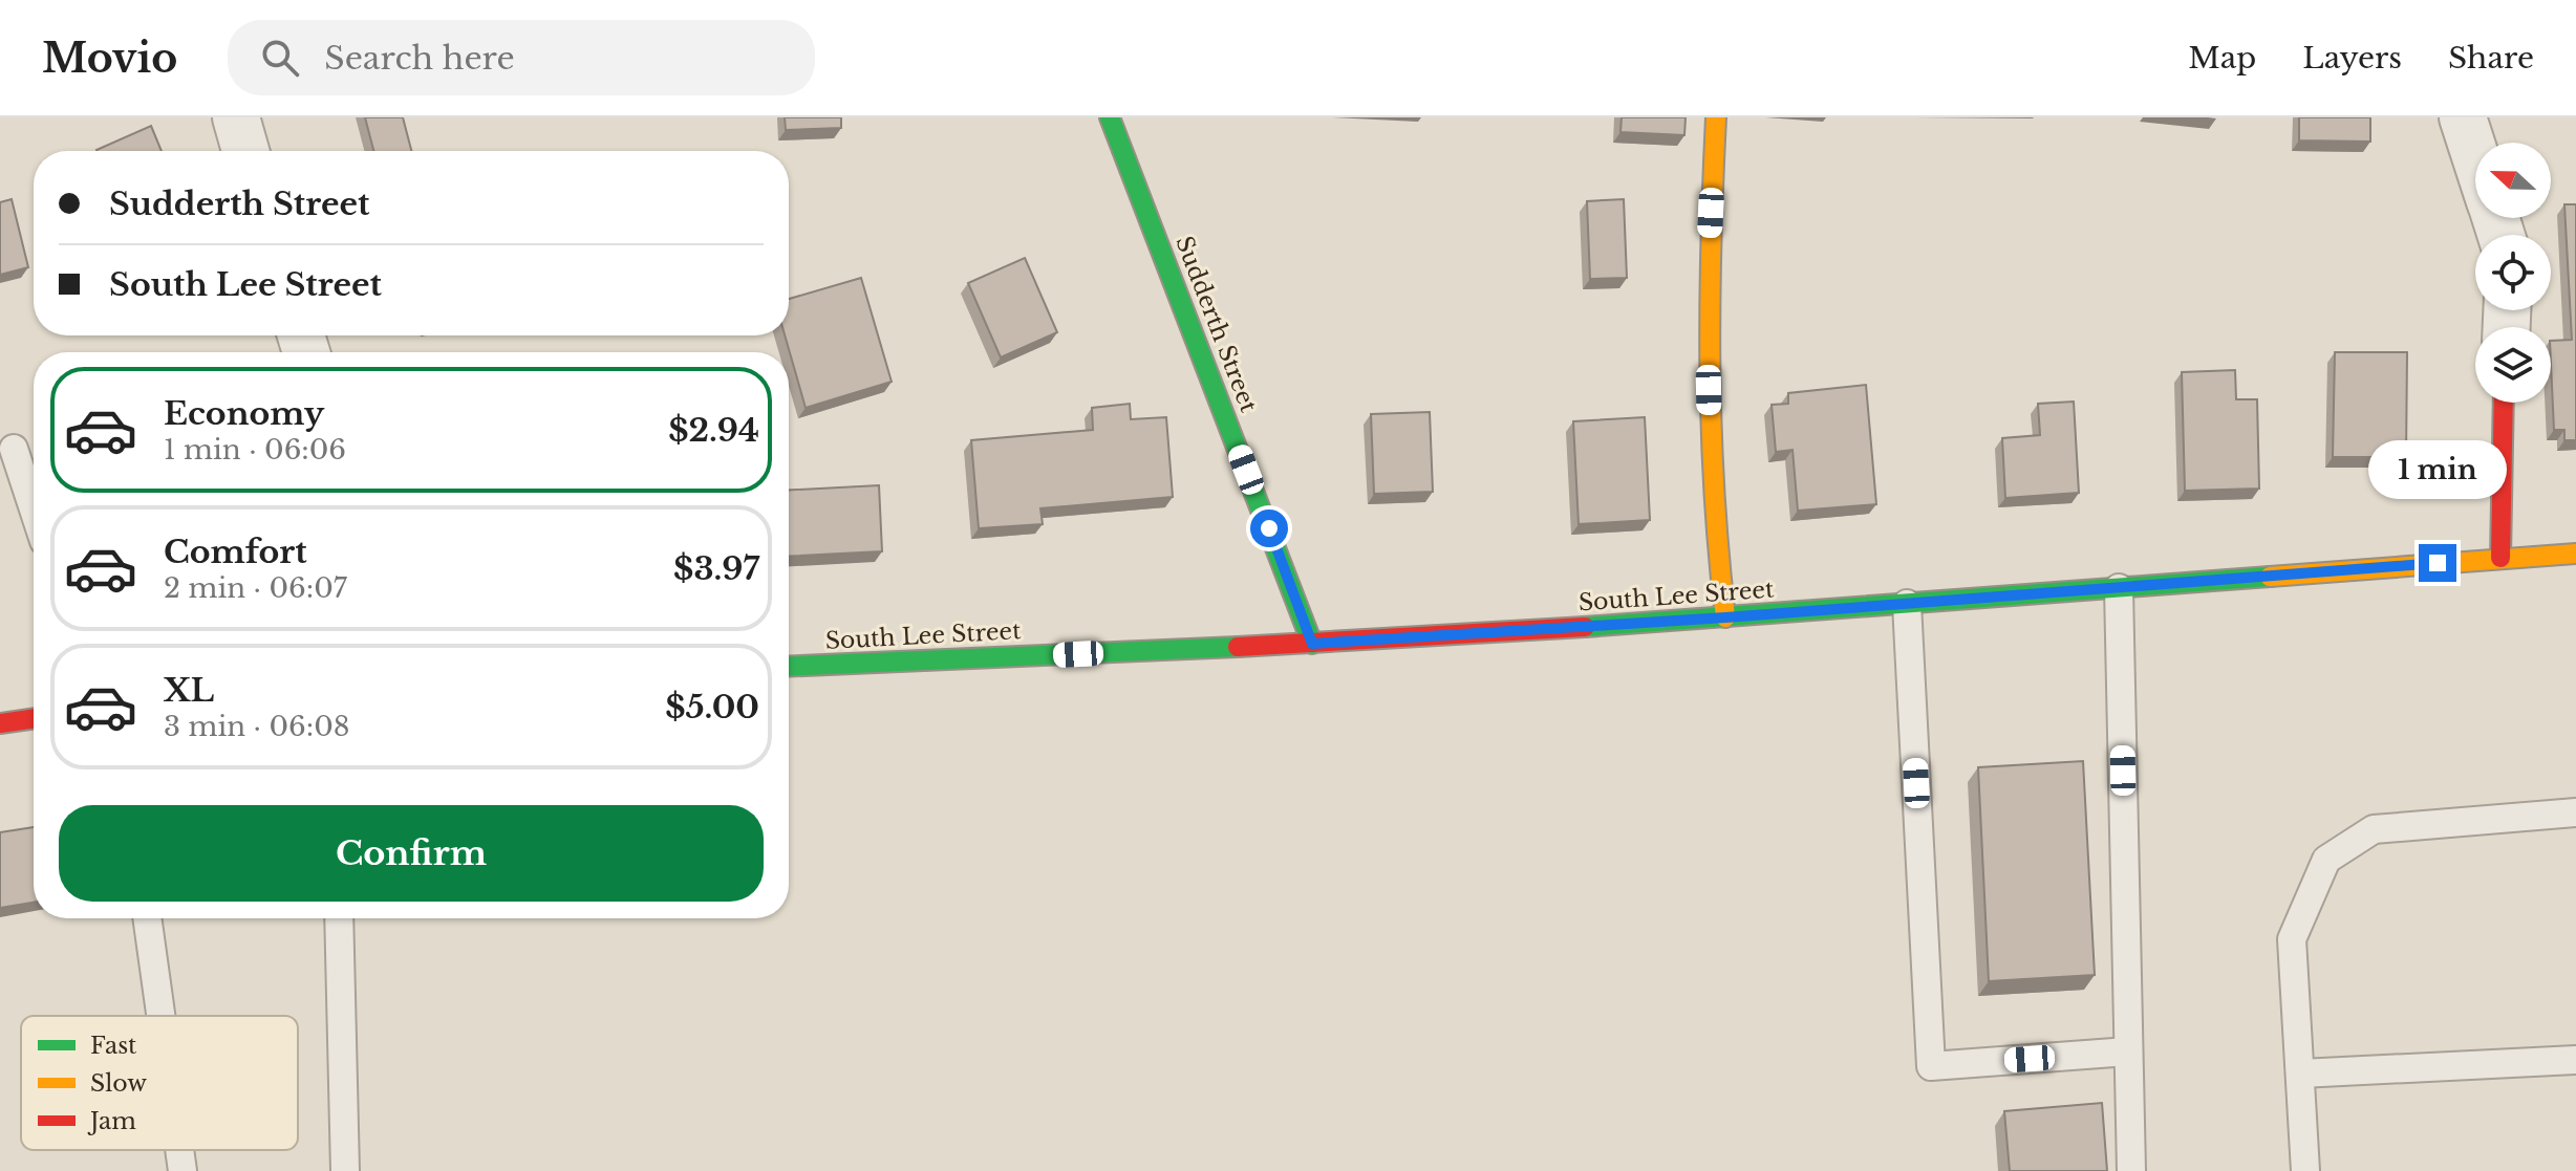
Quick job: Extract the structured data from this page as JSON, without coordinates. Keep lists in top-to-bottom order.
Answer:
{
  "streets": {
    "street": ["Sudderth Street", "South Lee Street"]
  },
  "crossings": [
    ["Sudderth Street", "South Lee Street"]
  ],
  "legend": ["Fast", "Slow", "Jam"],
  "north": "left",
  "page": {
    "header": "Movio",
    "search": "Search here",
    "nav": ["Map", "Layers", "Share"],
    "banner": ["Sudderth Street", "South Lee Street"],
    "list": [
      {
        "name": "Economy",
        "note": "1 min · 06:06",
        "value": "$2.94"
      },
      {
        "name": "Comfort",
        "note": "2 min · 06:07",
        "value": "$3.97"
      },
      {
        "name": "XL",
        "note": "3 min · 06:08",
        "value": "$5.00"
      }
    ],
    "bubble": "1 min",
    "buttons": "Confirm"
  }
}
